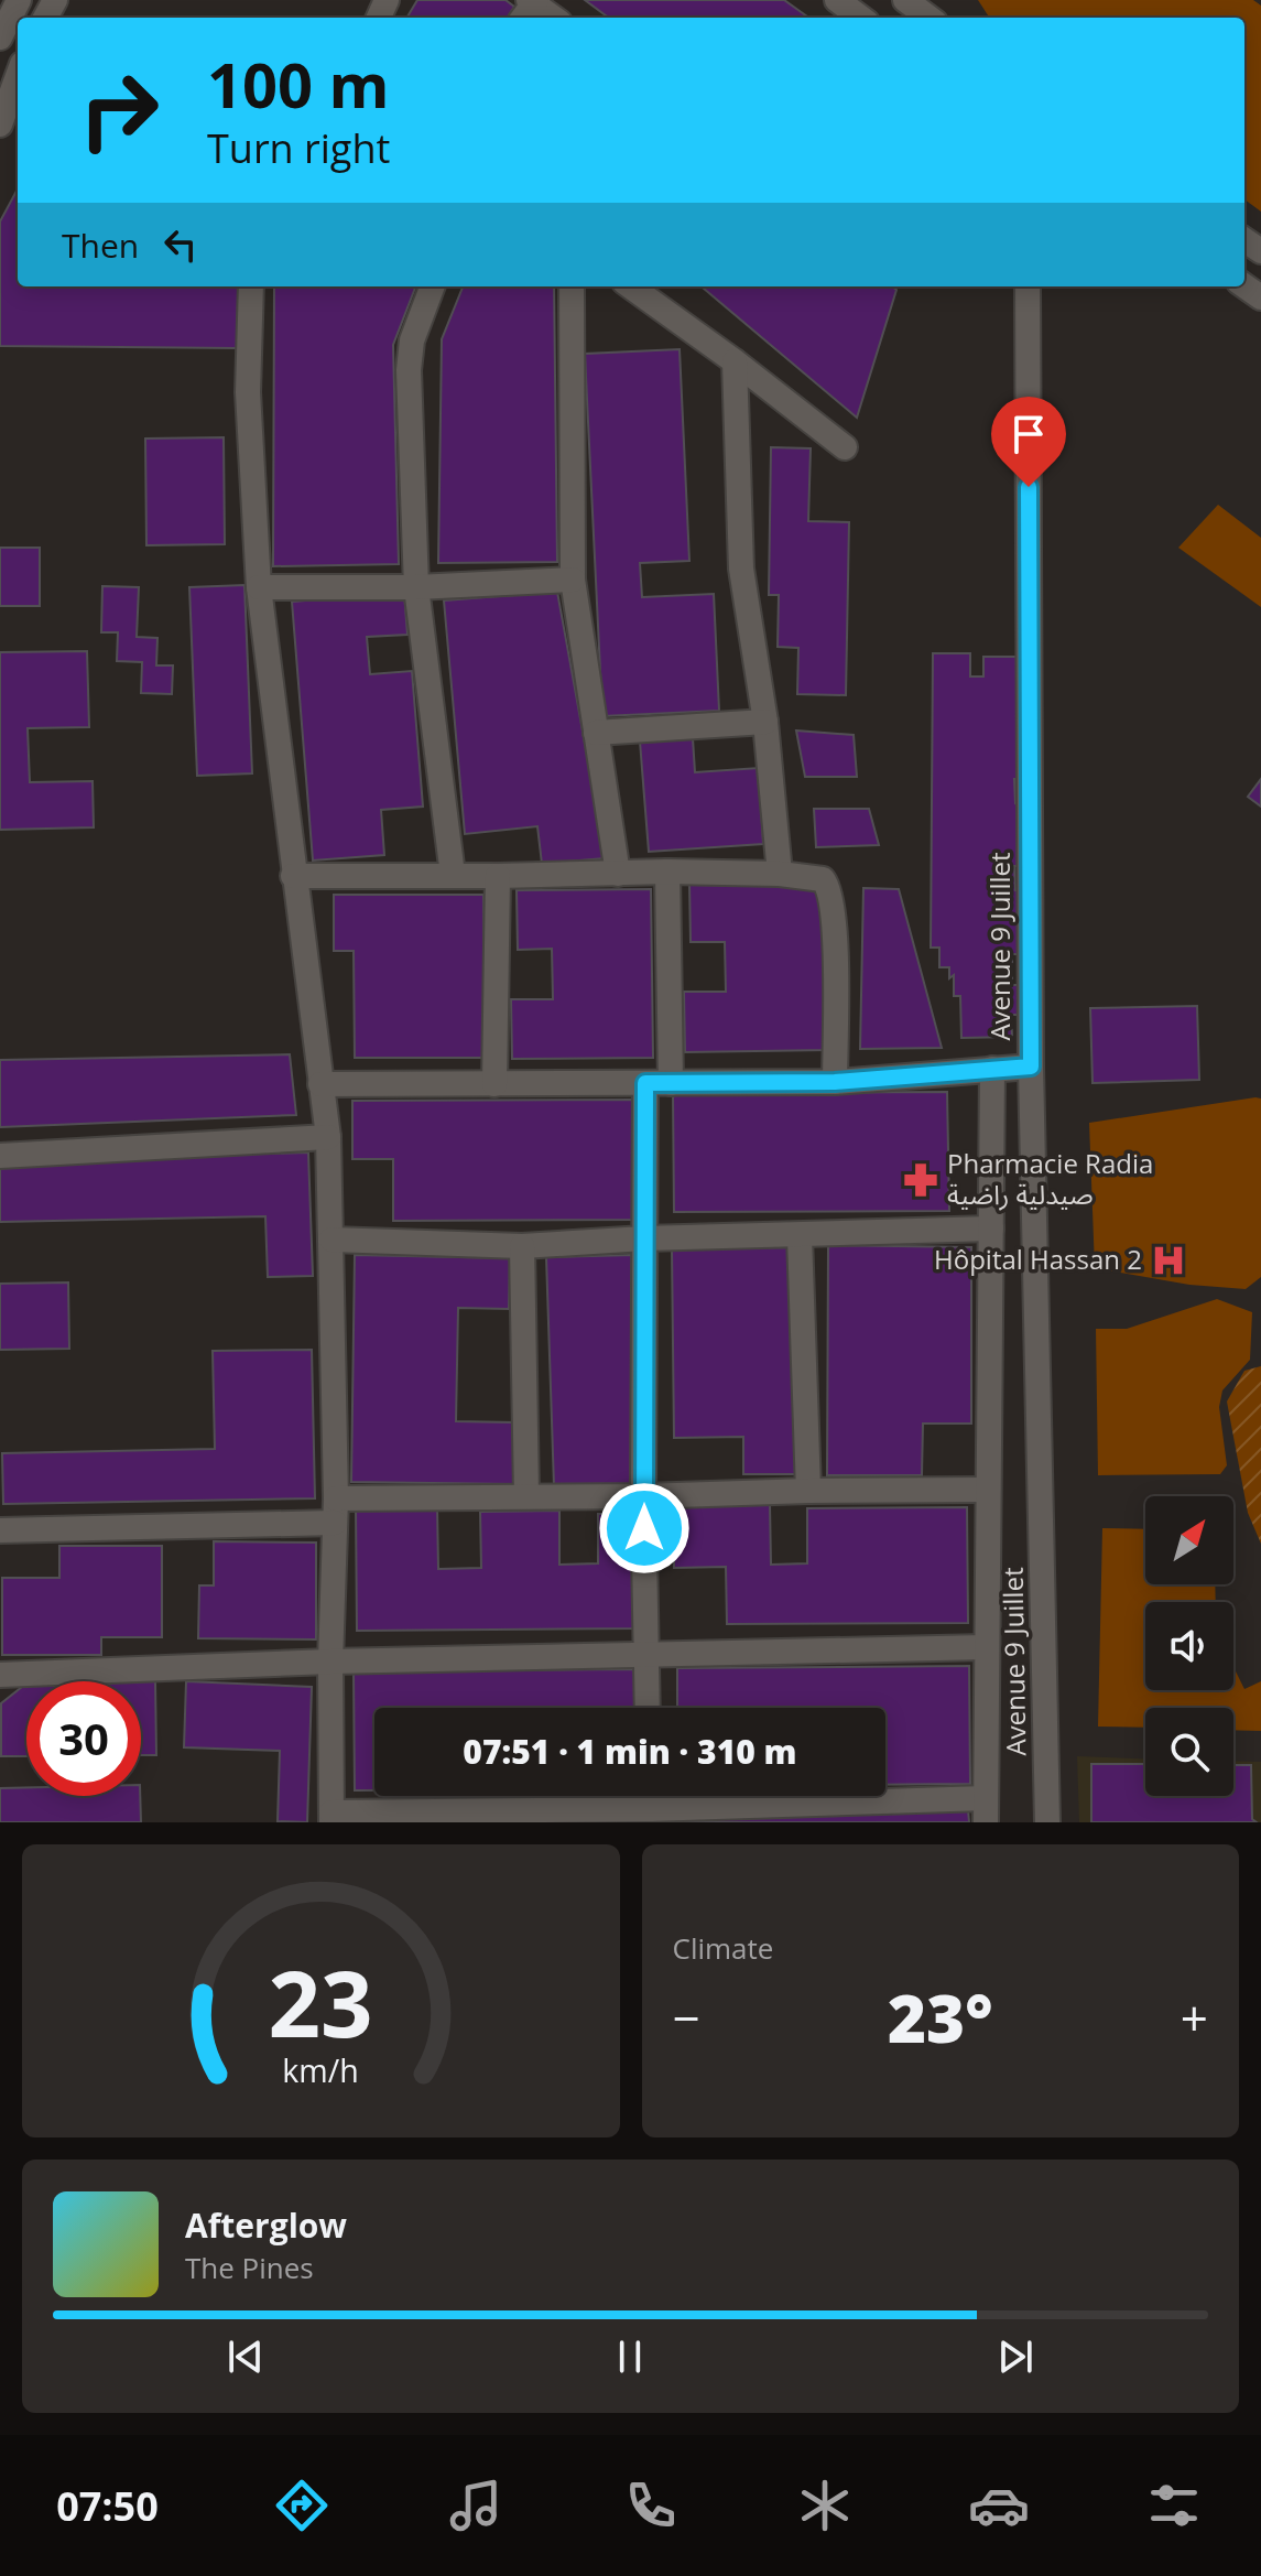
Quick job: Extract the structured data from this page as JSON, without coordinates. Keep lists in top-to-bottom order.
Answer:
{
  "streets": {
    "street": ["Avenue 9 Juillet"]
  },
  "places": {
    "pharmacy": ["Pharmacie Radia صيدلية راضية"],
    "hospital": ["Hôpital Hassan 2"]
  },
  "north": "top right",
  "page": {
    "turn": ["100 m", "Turn right"],
    "then": "Then",
    "limit": "30",
    "trip": "07:51 · 1 min · 310 m",
    "tile": "Climate",
    "heat": ["−", "23°", "+"],
    "song": ["Afterglow", "The Pines"],
    "tabs": "07:50",
    "gauge": ["23", "km/h"]
  }
}
